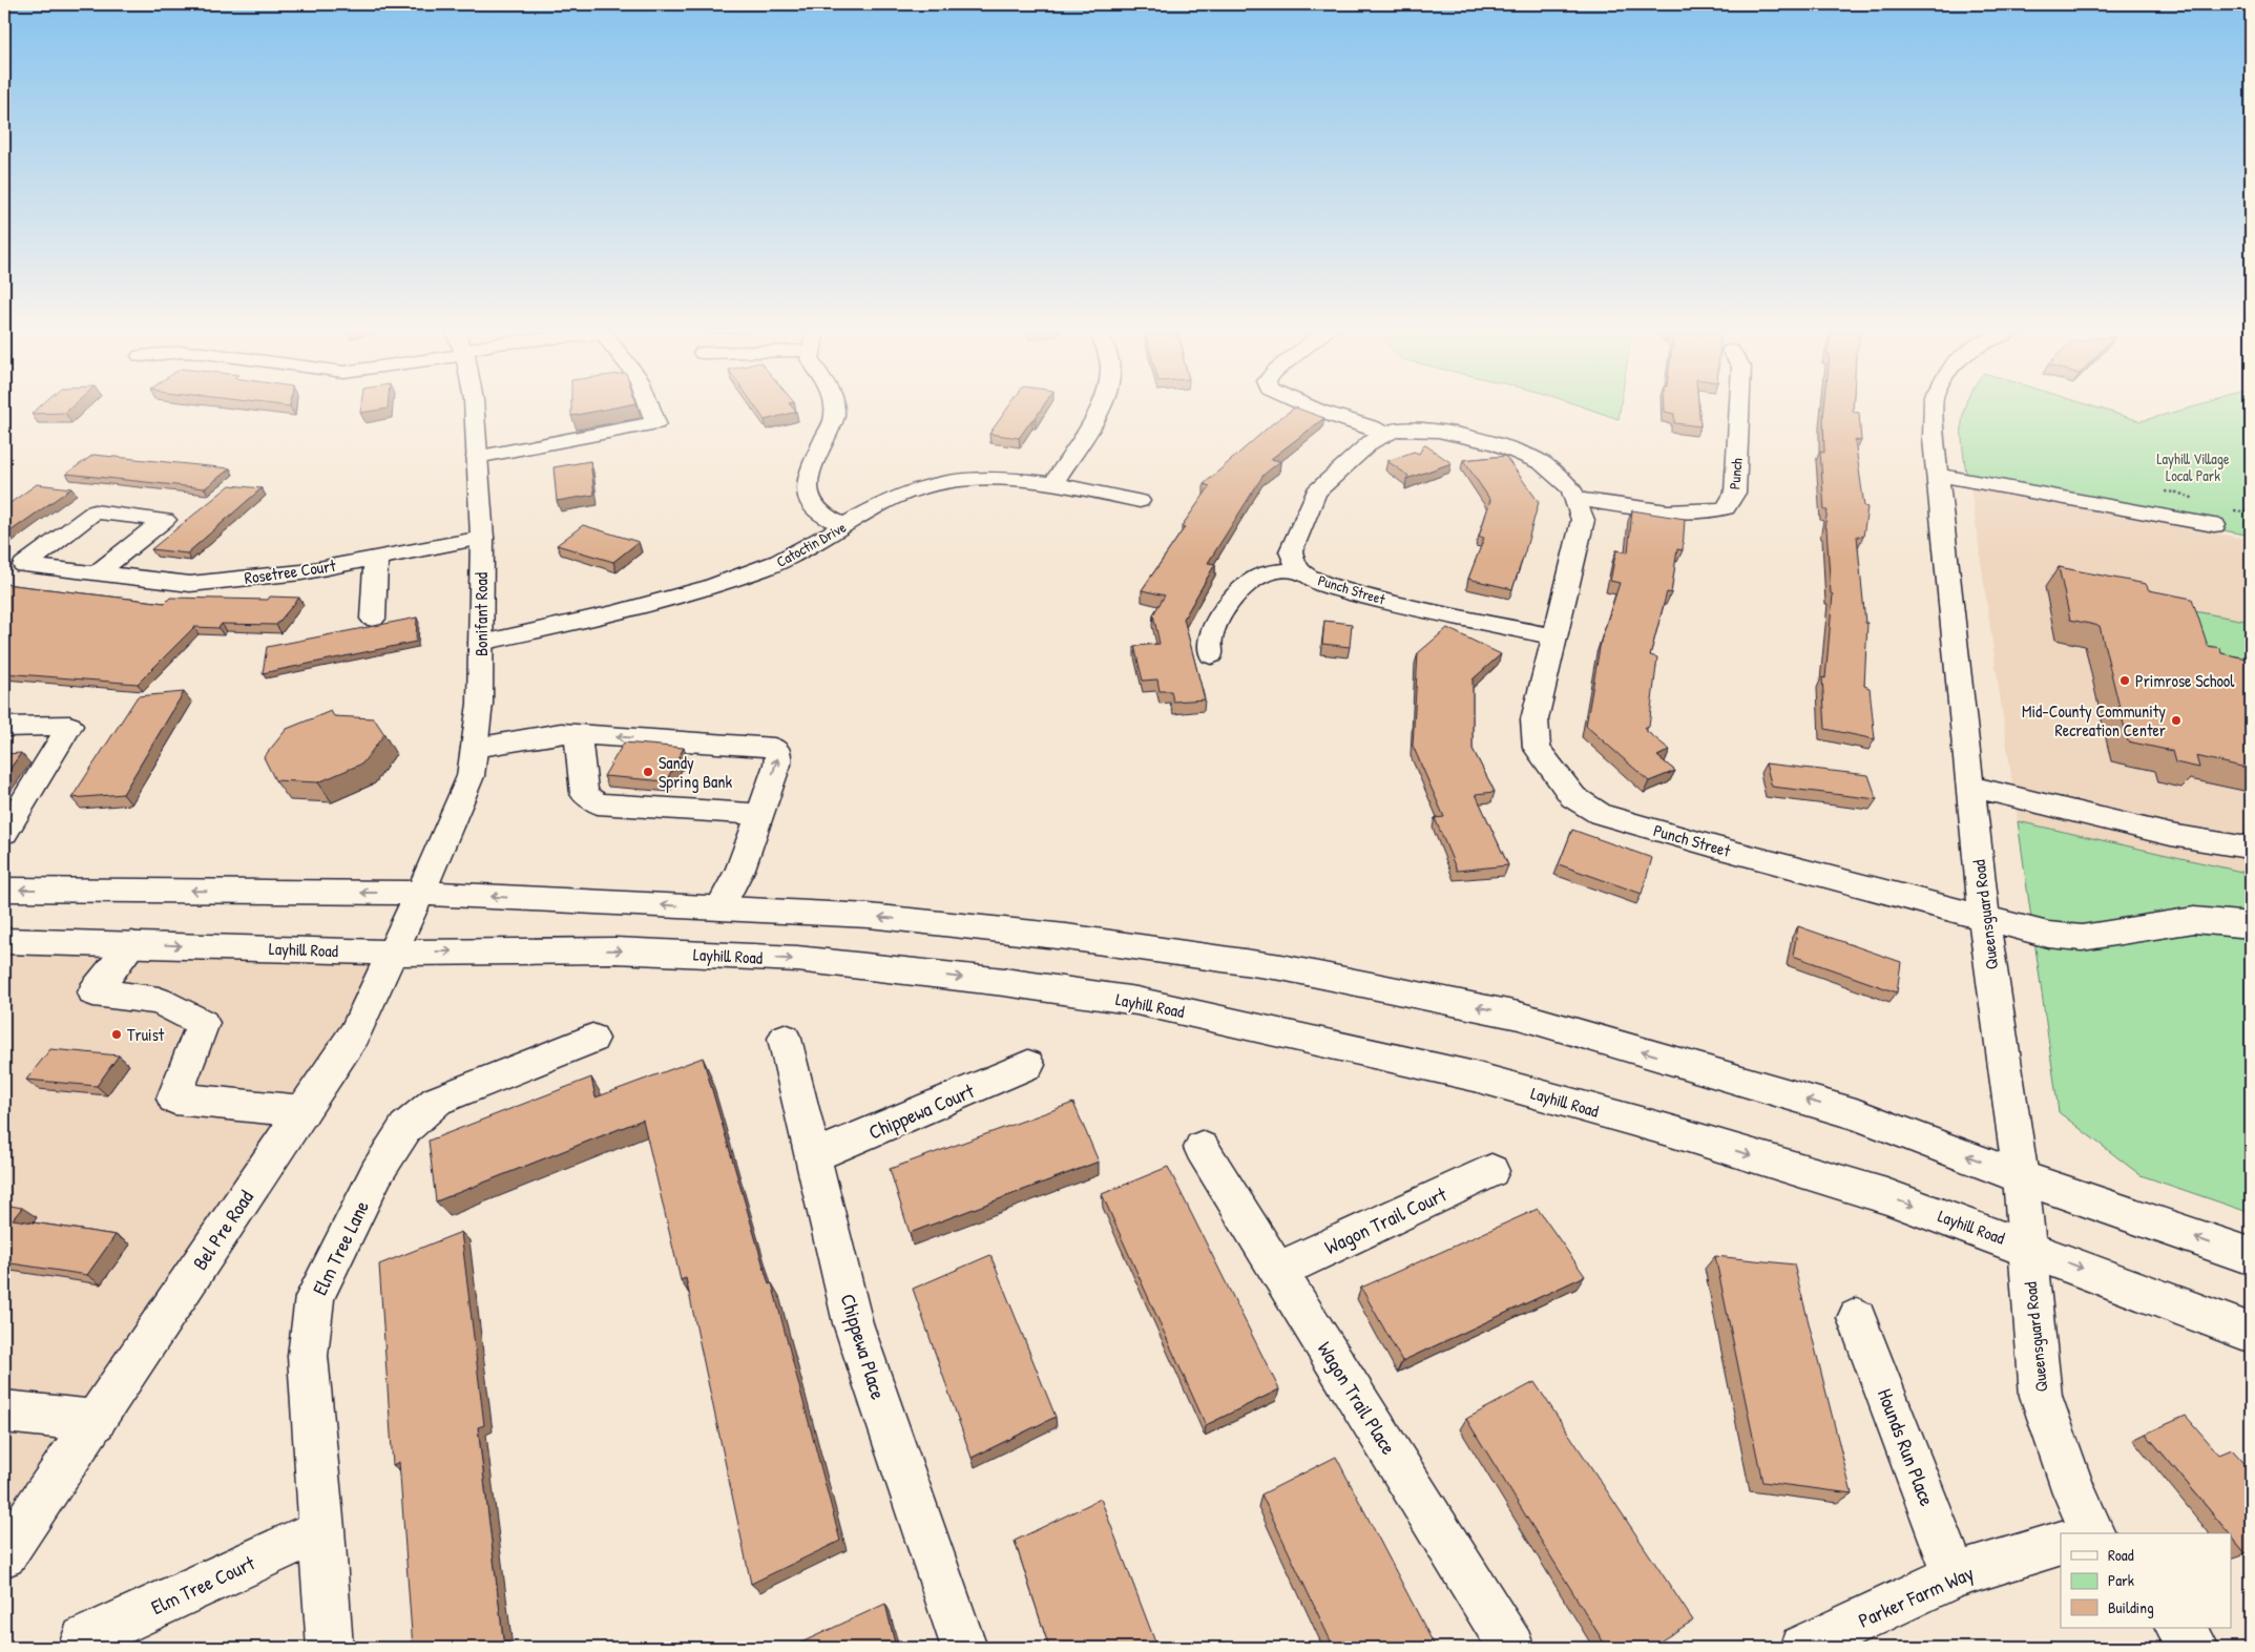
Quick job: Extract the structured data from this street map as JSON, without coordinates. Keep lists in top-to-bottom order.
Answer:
{
  "streets": {
    "street": [
      "Punch",
      "Catoctin Drive",
      "Rosetree Court",
      "Punch Street",
      "Bonifant Road",
      "Queensguard Road",
      "Layhill Road",
      "Chippewa Court",
      "Wagon Trail Court",
      "Bel Pre Road",
      "Elm Tree Lane",
      "Chippewa Place",
      "Wagon Trail Place",
      "Hounds Run Place",
      "Elm Tree Court",
      "Parker Farm Way"
    ]
  },
  "crossings": [
    ["Punch", "Punch Street"],
    ["Catoctin Drive", "Bonifant Road"],
    ["Rosetree Court", "Bonifant Road"],
    ["Punch Street", "Queensguard Road"],
    ["Bonifant Road", "Bel Pre Road"],
    ["Queensguard Road", "Layhill Road"],
    ["Layhill Road", "Bel Pre Road"],
    ["Chippewa Court", "Chippewa Place"],
    ["Wagon Trail Court", "Wagon Trail Place"],
    ["Elm Tree Lane", "Elm Tree Court"],
    ["Hounds Run Place", "Parker Farm Way"]
  ],
  "parks": ["Layhill Village Local Park"],
  "places": [
    "Primrose School",
    "Mid-County Community Recreation Center",
    "Sandy Spring Bank",
    "Truist"
  ],
  "legend": ["Road", "Park", "Building"]
}
